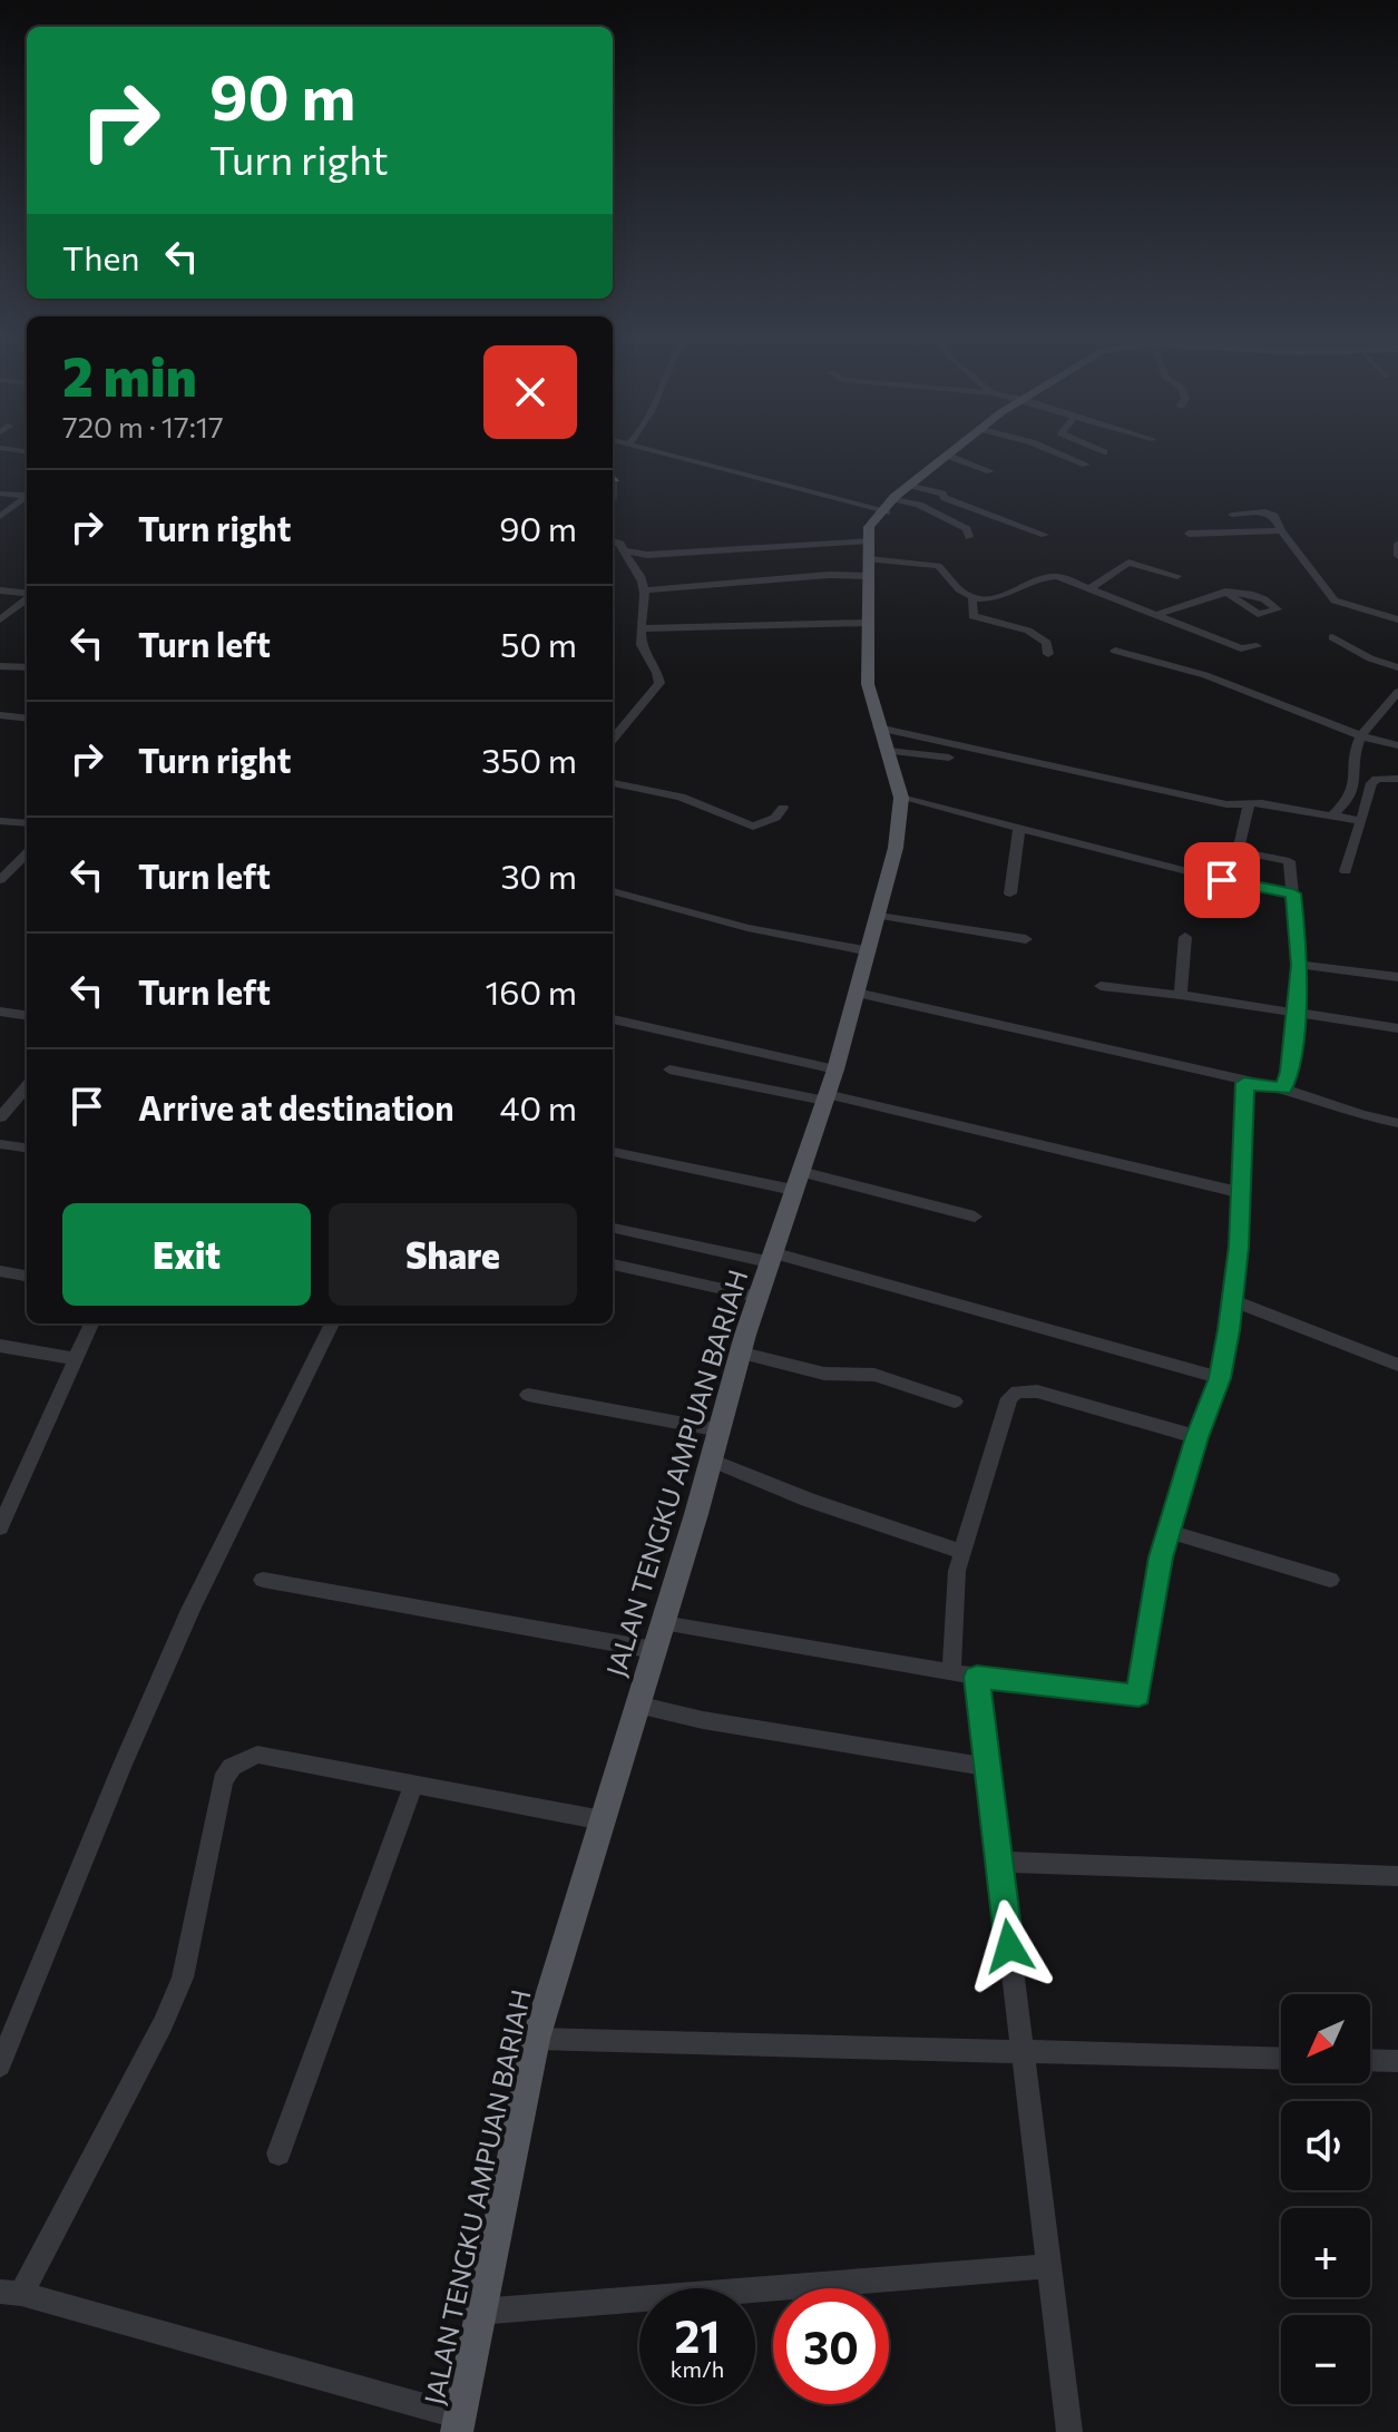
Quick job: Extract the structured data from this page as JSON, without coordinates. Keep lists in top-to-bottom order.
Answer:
{
  "streets": {
    "main road": ["JALAN TENGKU AMPUAN BARIAH"]
  },
  "north": "bottom left",
  "page": {
    "turn": ["90 m", "Turn right"],
    "then": "Then",
    "heading": ["2 min", "720 m · 17:17"],
    "list": [
      {
        "name": "Turn right",
        "value": "90 m"
      },
      {
        "name": "Turn left",
        "value": "50 m"
      },
      {
        "name": "Turn right",
        "value": "350 m"
      },
      {
        "name": "Turn left",
        "value": "30 m"
      },
      {
        "name": "Turn left",
        "value": "160 m"
      },
      {
        "name": "Arrive at destination",
        "value": "40 m"
      }
    ],
    "buttons": ["Exit", "Share"],
    "map_buttons": ["+", "−"],
    "speed": "21 km/h",
    "limit": "30"
  }
}
